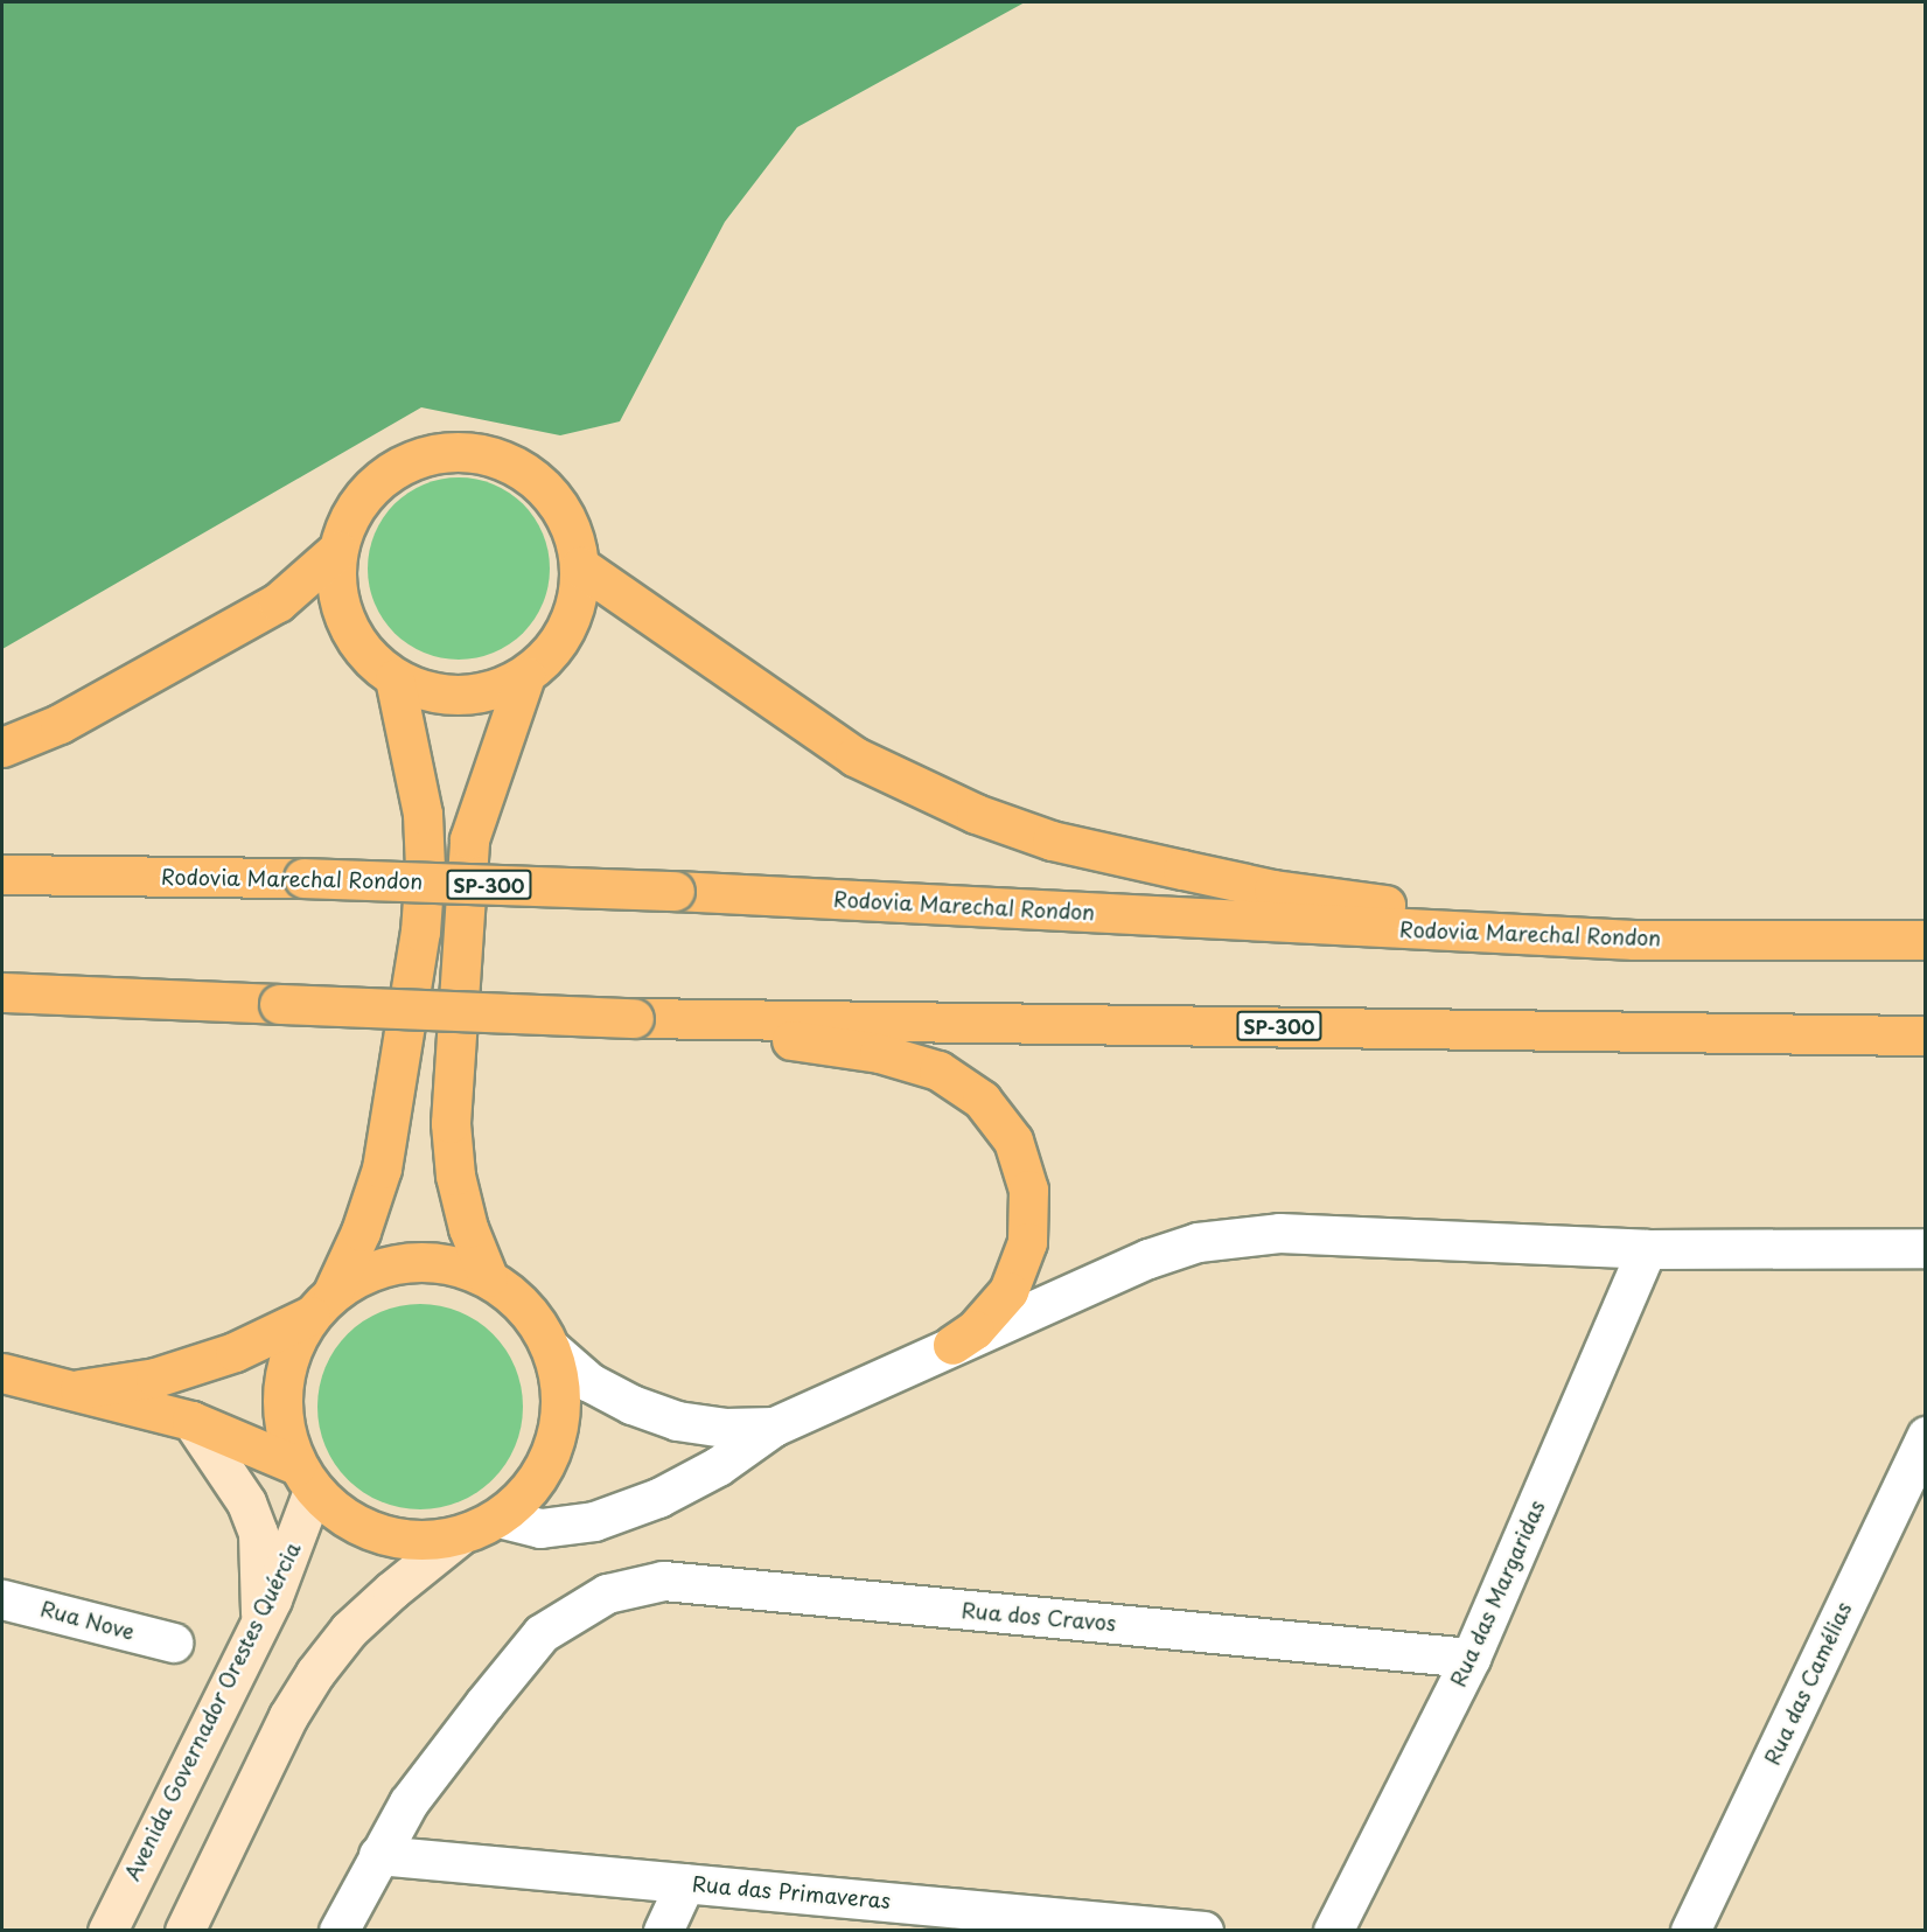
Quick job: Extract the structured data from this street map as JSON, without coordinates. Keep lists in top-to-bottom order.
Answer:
{
  "streets": {
    "main road": ["Rodovia Marechal Rondon", "SP-300", "Avenida Governador Orestes Quércia"],
    "street": [
      "Rua das Margaridas",
      "Rua dos Cravos",
      "Rua Nove",
      "Rua das Camélias",
      "Rua das Primaveras"
    ]
  },
  "crossings": [
    ["Rua das Margaridas", "Rua dos Cravos"],
    ["Rua dos Cravos", "Rua das Primaveras"]
  ]
}
